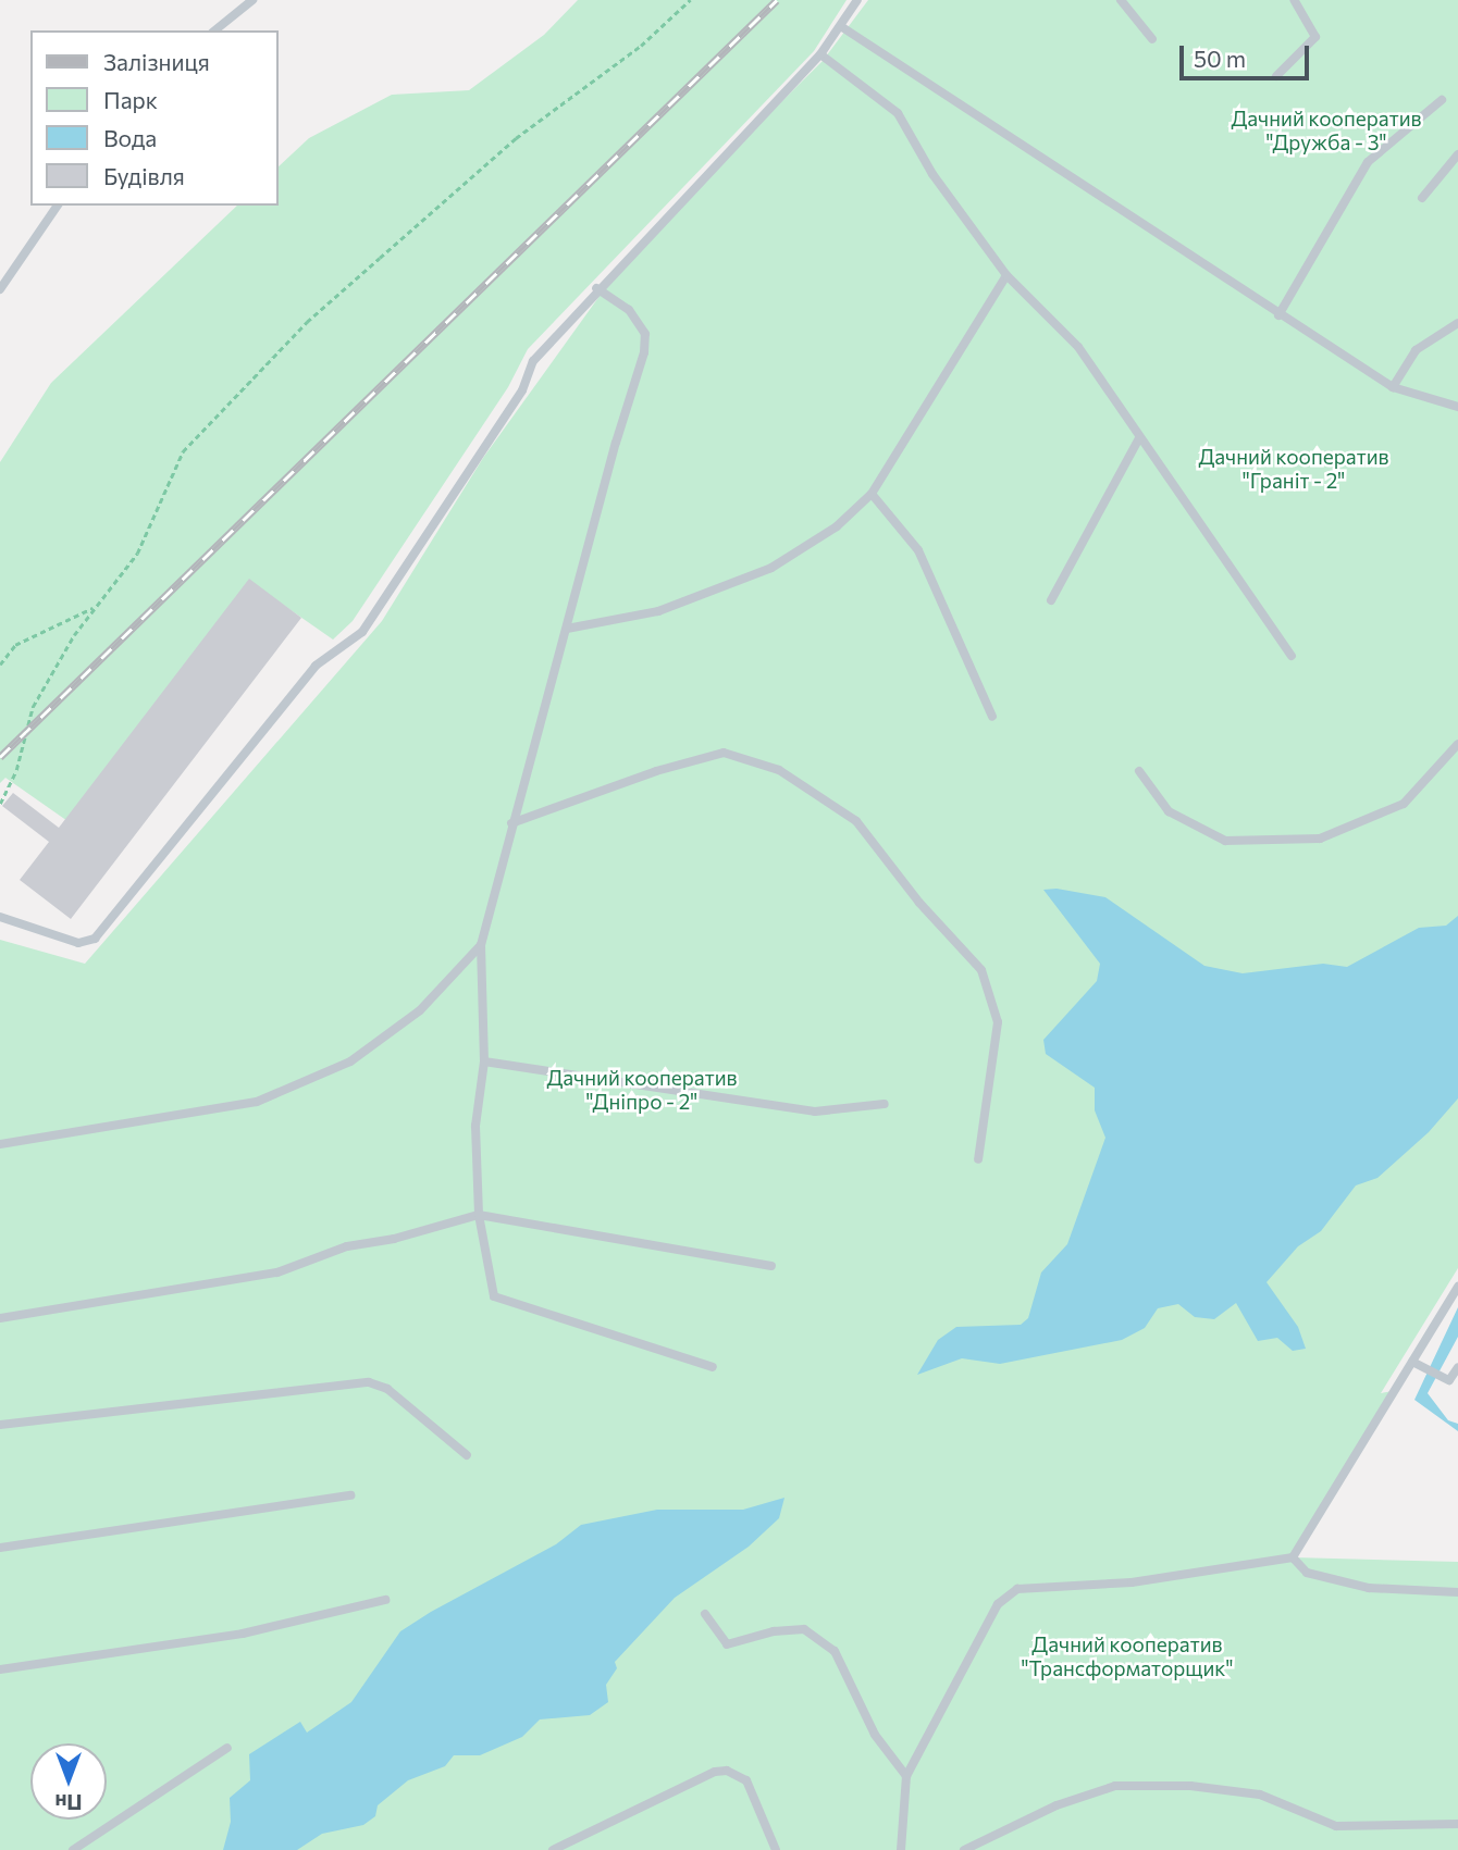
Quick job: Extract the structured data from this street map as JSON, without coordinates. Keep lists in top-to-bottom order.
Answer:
{
  "parks": [
    "Дачний кооператив \"Дружба - 3\"",
    "Дачний кооператив \"Граніт - 2\"",
    "Дачний кооператив \"Дніпро - 2\"",
    "Дачний кооператив \"Трансформаторщик\""
  ],
  "legend": [
    "Залізниця",
    "Парк",
    "Вода",
    "Будівля"
  ],
  "scale_bar": "50 m",
  "north": "bottom"
}
